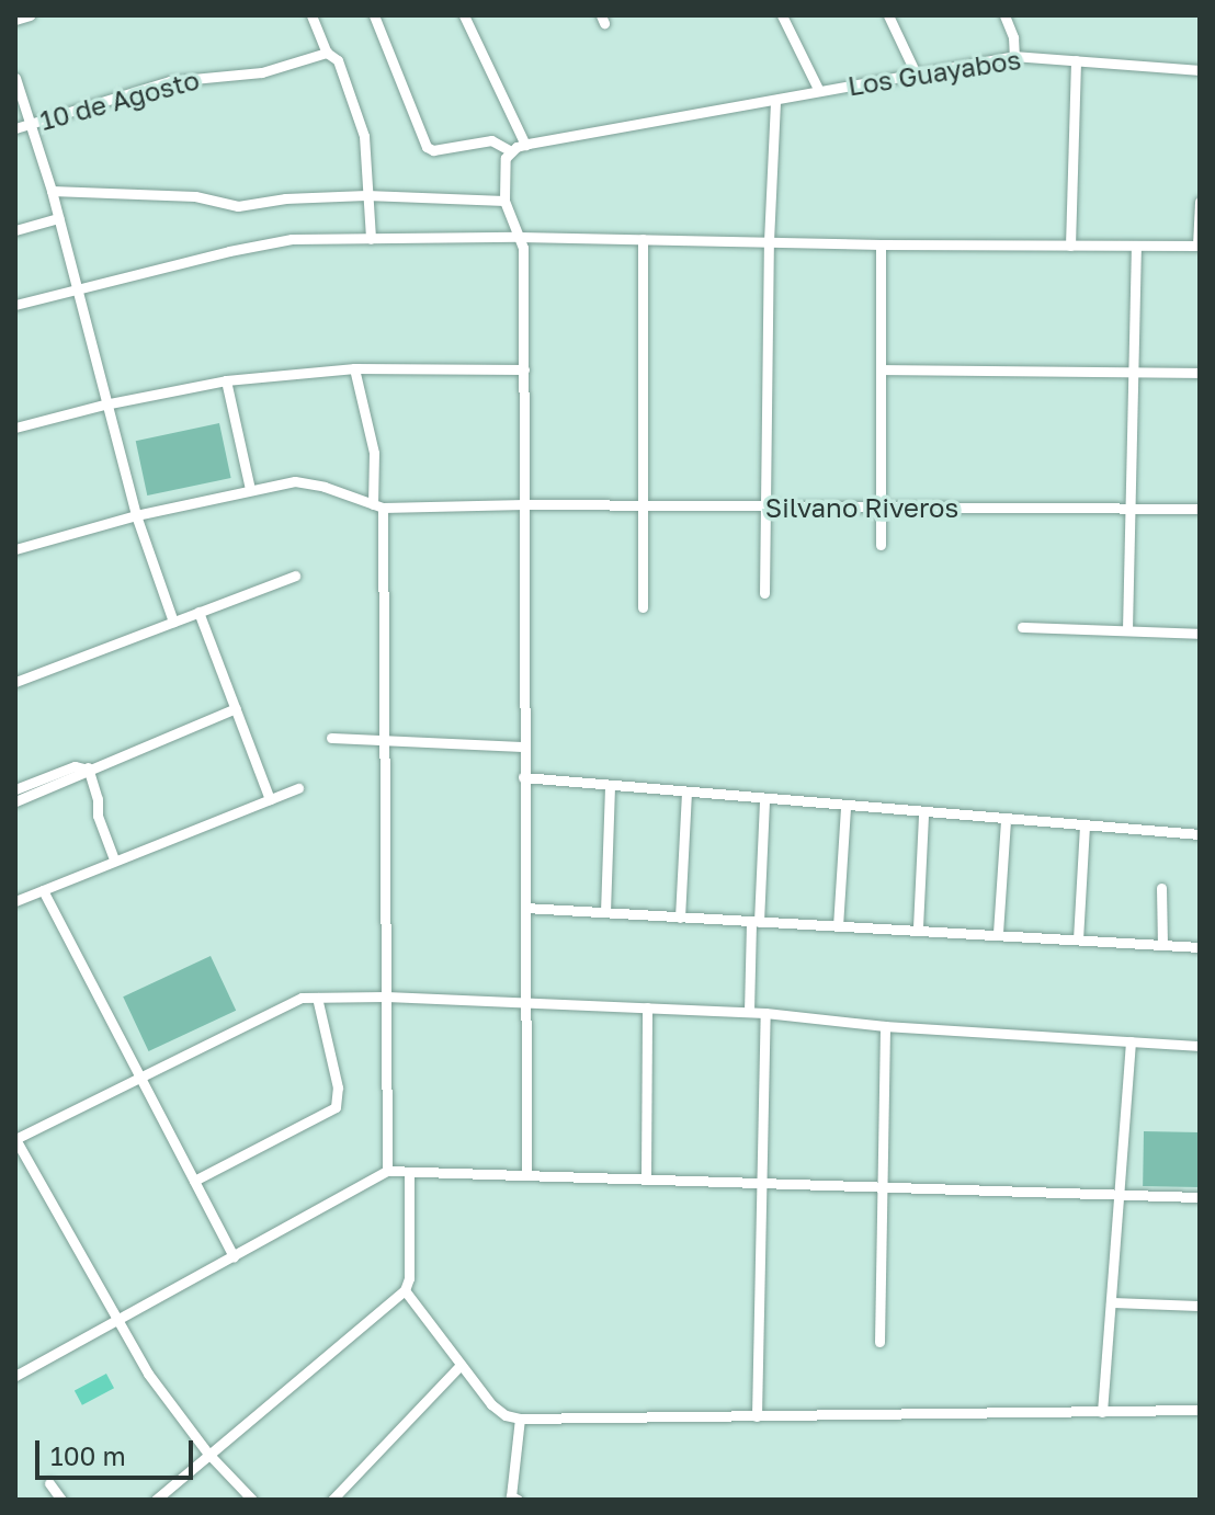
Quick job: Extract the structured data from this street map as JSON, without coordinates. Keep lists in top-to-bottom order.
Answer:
{
  "streets": {
    "street": ["Los Guayabos", "10 de Agosto", "Silvano Riveros"]
  },
  "scale_bar": "100 m"
}
